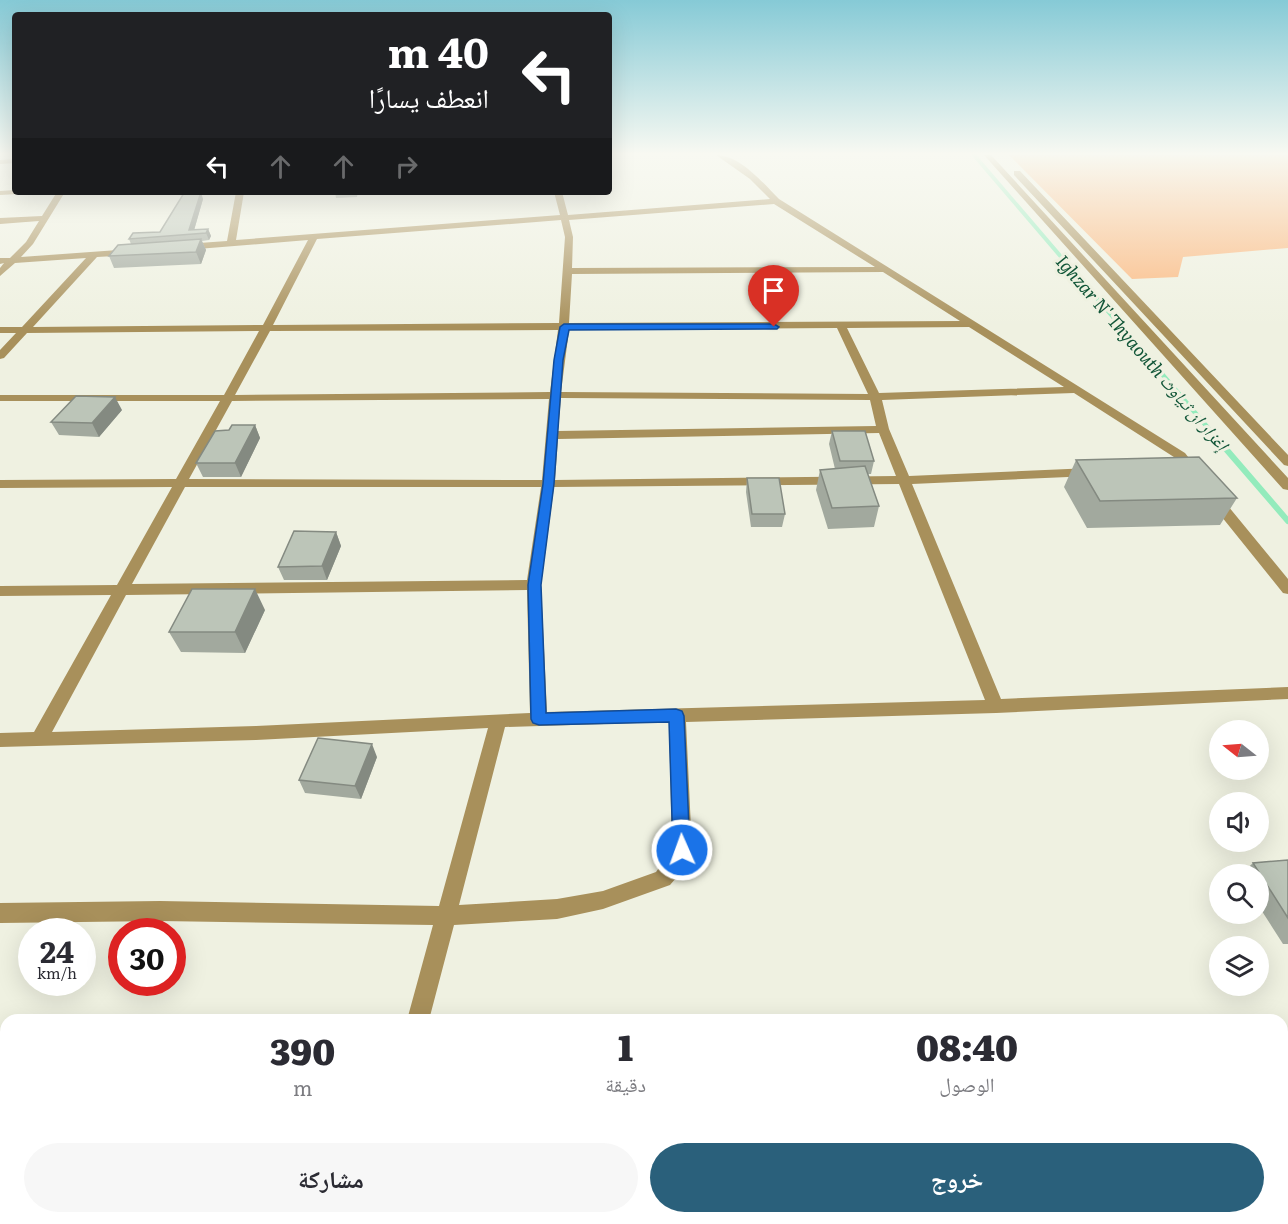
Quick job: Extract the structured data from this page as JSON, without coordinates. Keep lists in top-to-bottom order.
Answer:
{
  "water": ["Ighzar N' Thyaouth إغزار ان ثياوث"],
  "north": "left",
  "page": {
    "turn": ["40 m", "انعطف يسارًا"],
    "speed": "24 km/h",
    "limit": "30",
    "eta": [
      "08:40",
      "الوصول",
      "1",
      "دقيقة",
      "390",
      "m"
    ],
    "buttons": ["خروج", "مشاركة"]
  }
}
